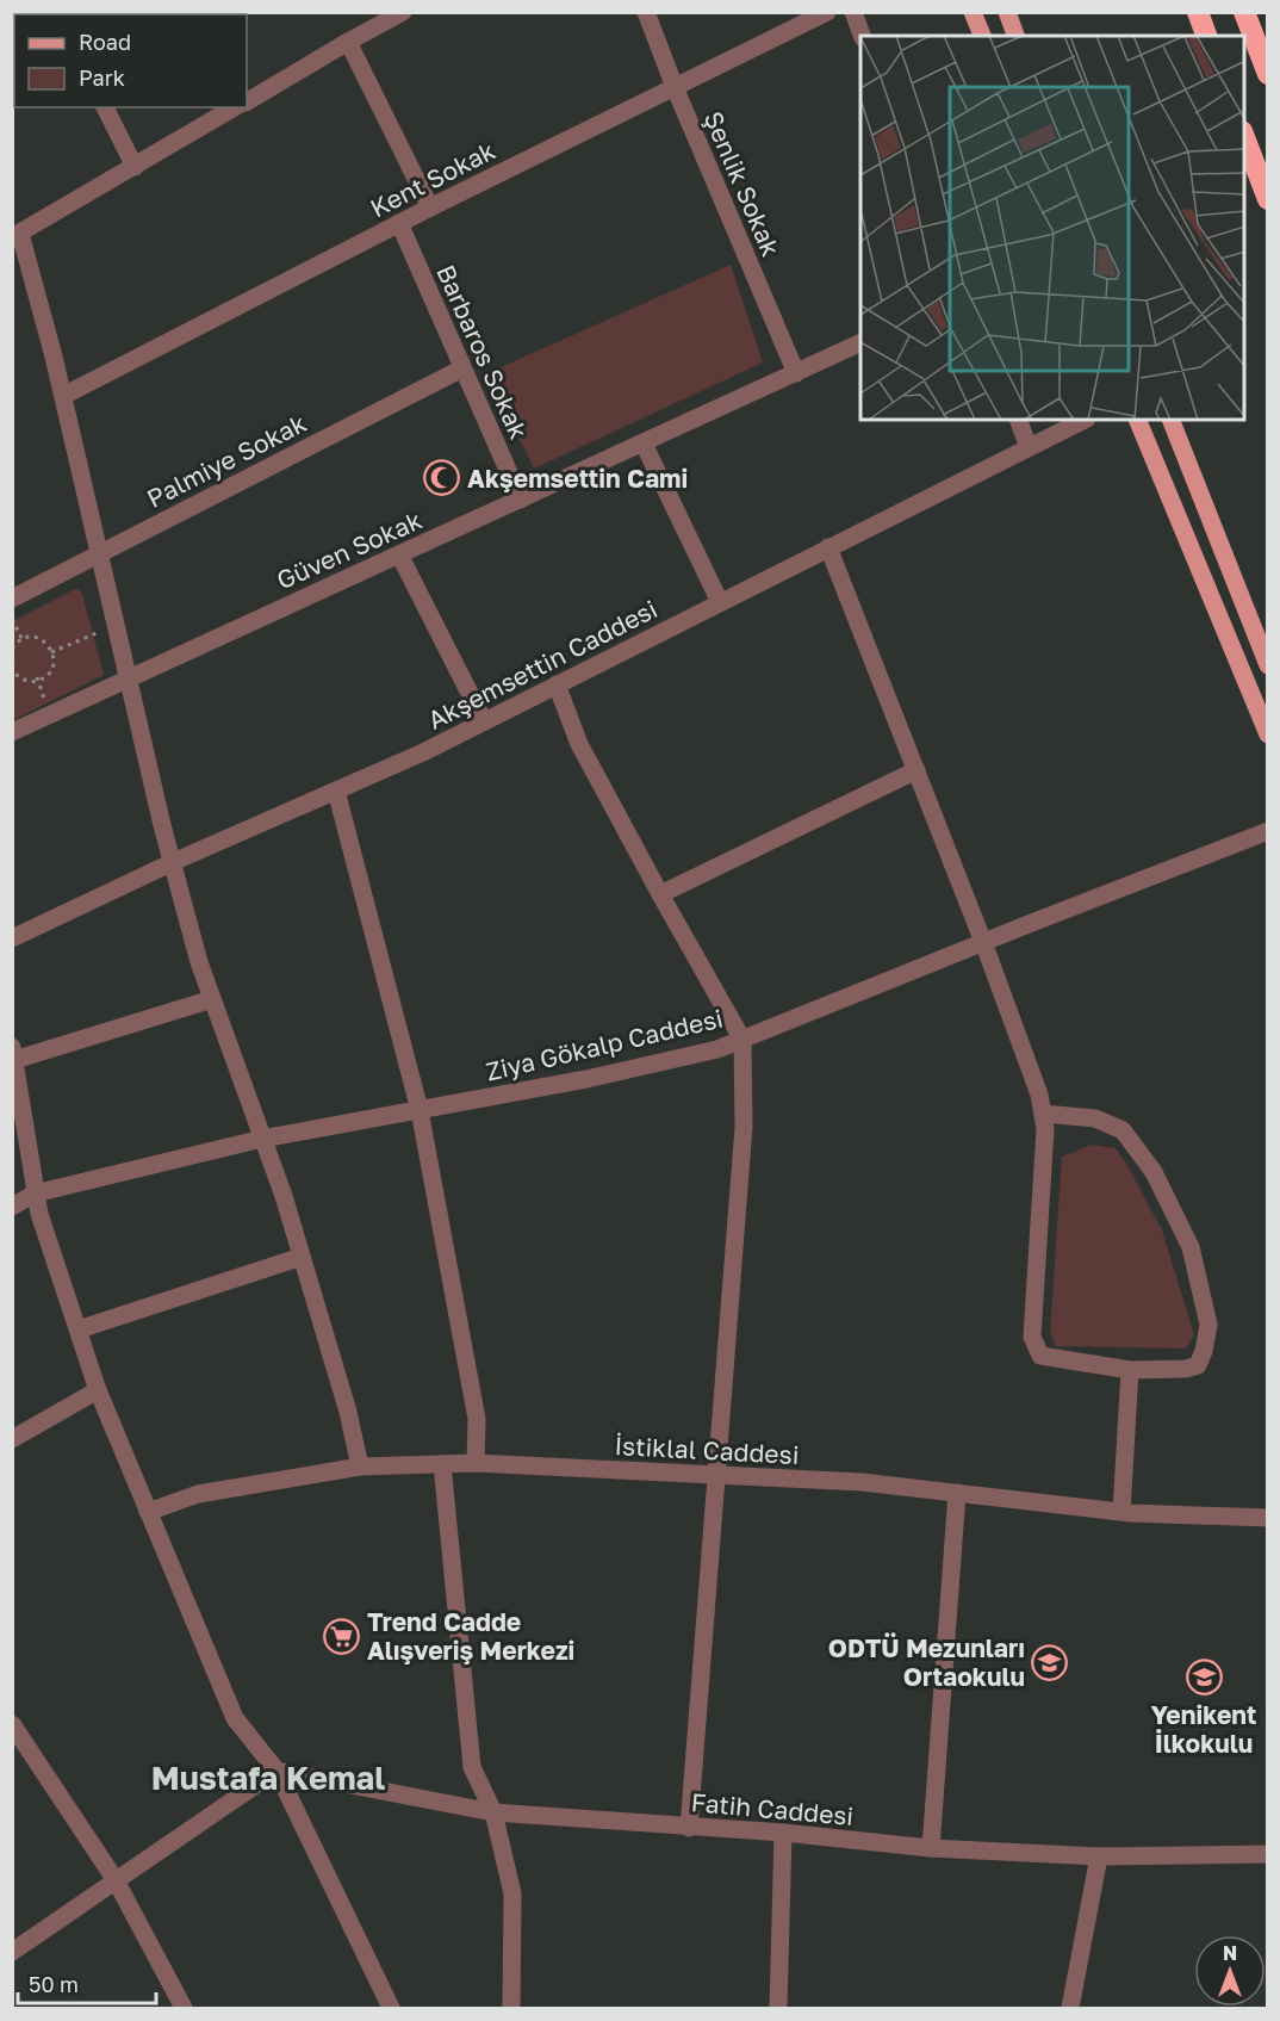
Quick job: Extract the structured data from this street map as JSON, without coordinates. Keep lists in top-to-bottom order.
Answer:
{
  "streets": {
    "street": [
      "Kent Sokak",
      "Şenlik Sokak",
      "Barbaros Sokak",
      "Palmiye Sokak",
      "Güven Sokak",
      "Akşemsettin Caddesi",
      "Ziya Gökalp Caddesi",
      "İstiklal Caddesi",
      "Fatih Caddesi"
    ]
  },
  "crossings": [
    ["Kent Sokak", "Şenlik Sokak"],
    ["Kent Sokak", "Barbaros Sokak"],
    ["Şenlik Sokak", "Güven Sokak"],
    ["Barbaros Sokak", "Palmiye Sokak"],
    ["Barbaros Sokak", "Güven Sokak"]
  ],
  "districts": ["Mustafa Kemal"],
  "places": {
    "mosque": ["Akşemsettin Cami"],
    "supermarket": ["Trend Cadde Alışveriş Merkezi"],
    "school or university": ["ODTÜ Mezunları Ortaokulu", "Yenikent İlkokulu"]
  },
  "legend": ["Road", "Park"],
  "scale_bar": "50 m",
  "north": "top"
}
